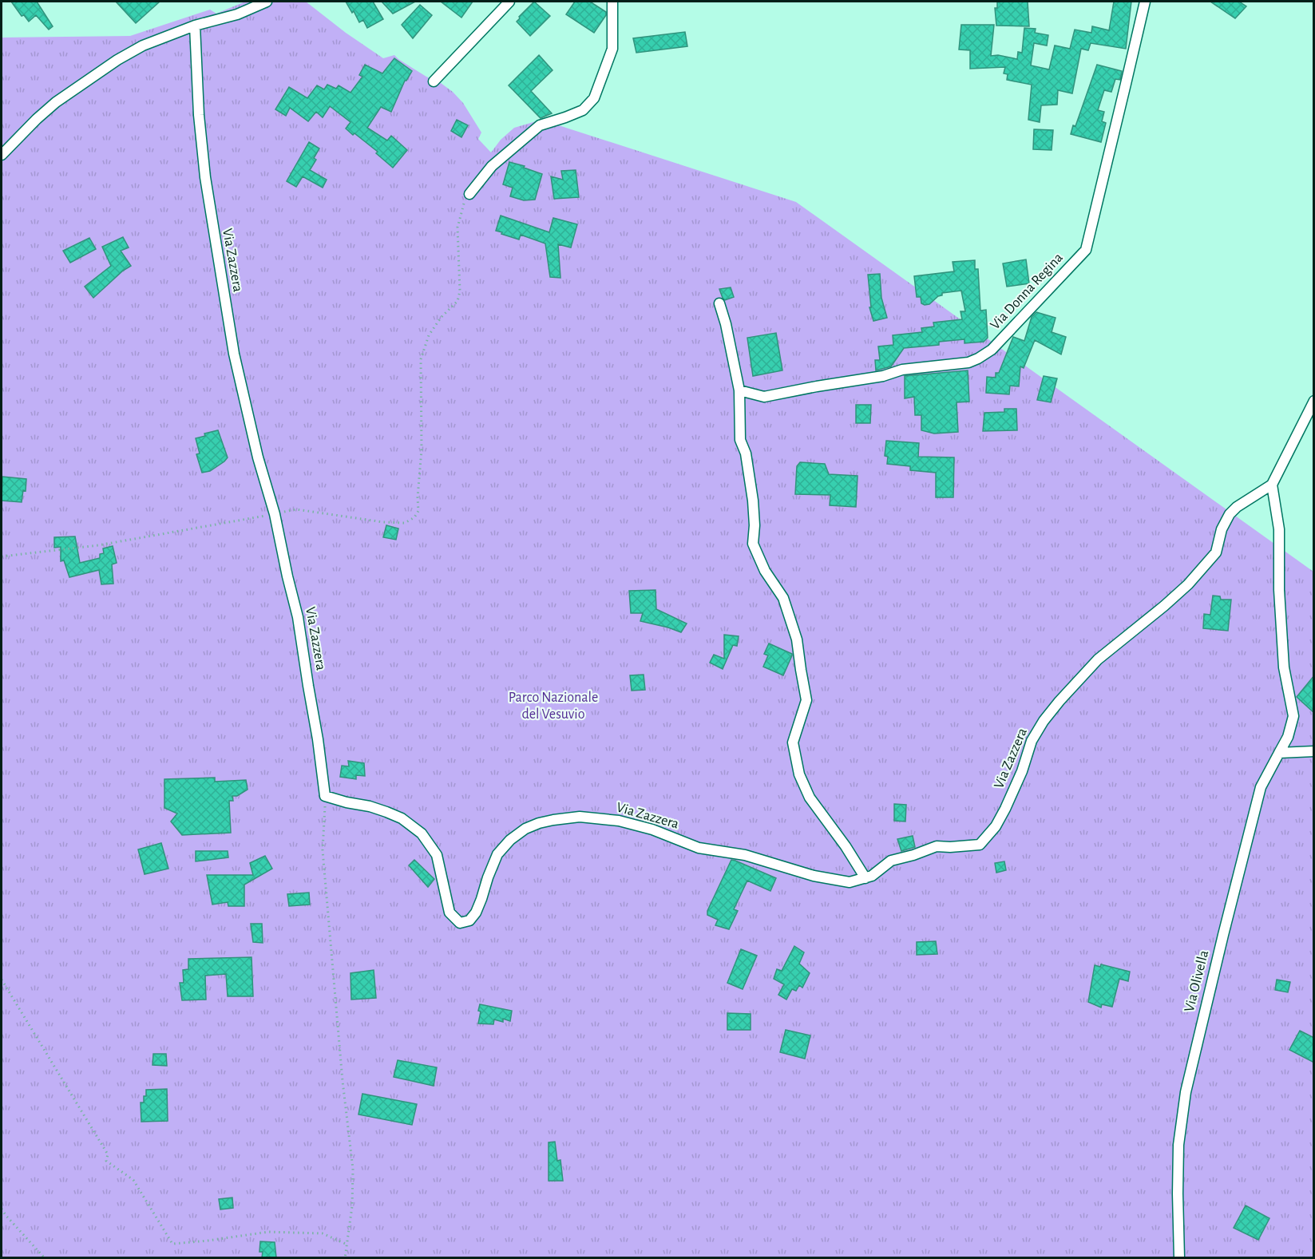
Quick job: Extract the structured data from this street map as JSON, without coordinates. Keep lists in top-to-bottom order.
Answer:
{
  "streets": {
    "street": ["Via Zazzera", "Via Donna Regina", "Via Olivella"]
  },
  "crossings": [
    ["Via Zazzera", "Via Olivella"]
  ],
  "parks": ["Parco Nazionale del Vesuvio"]
}
